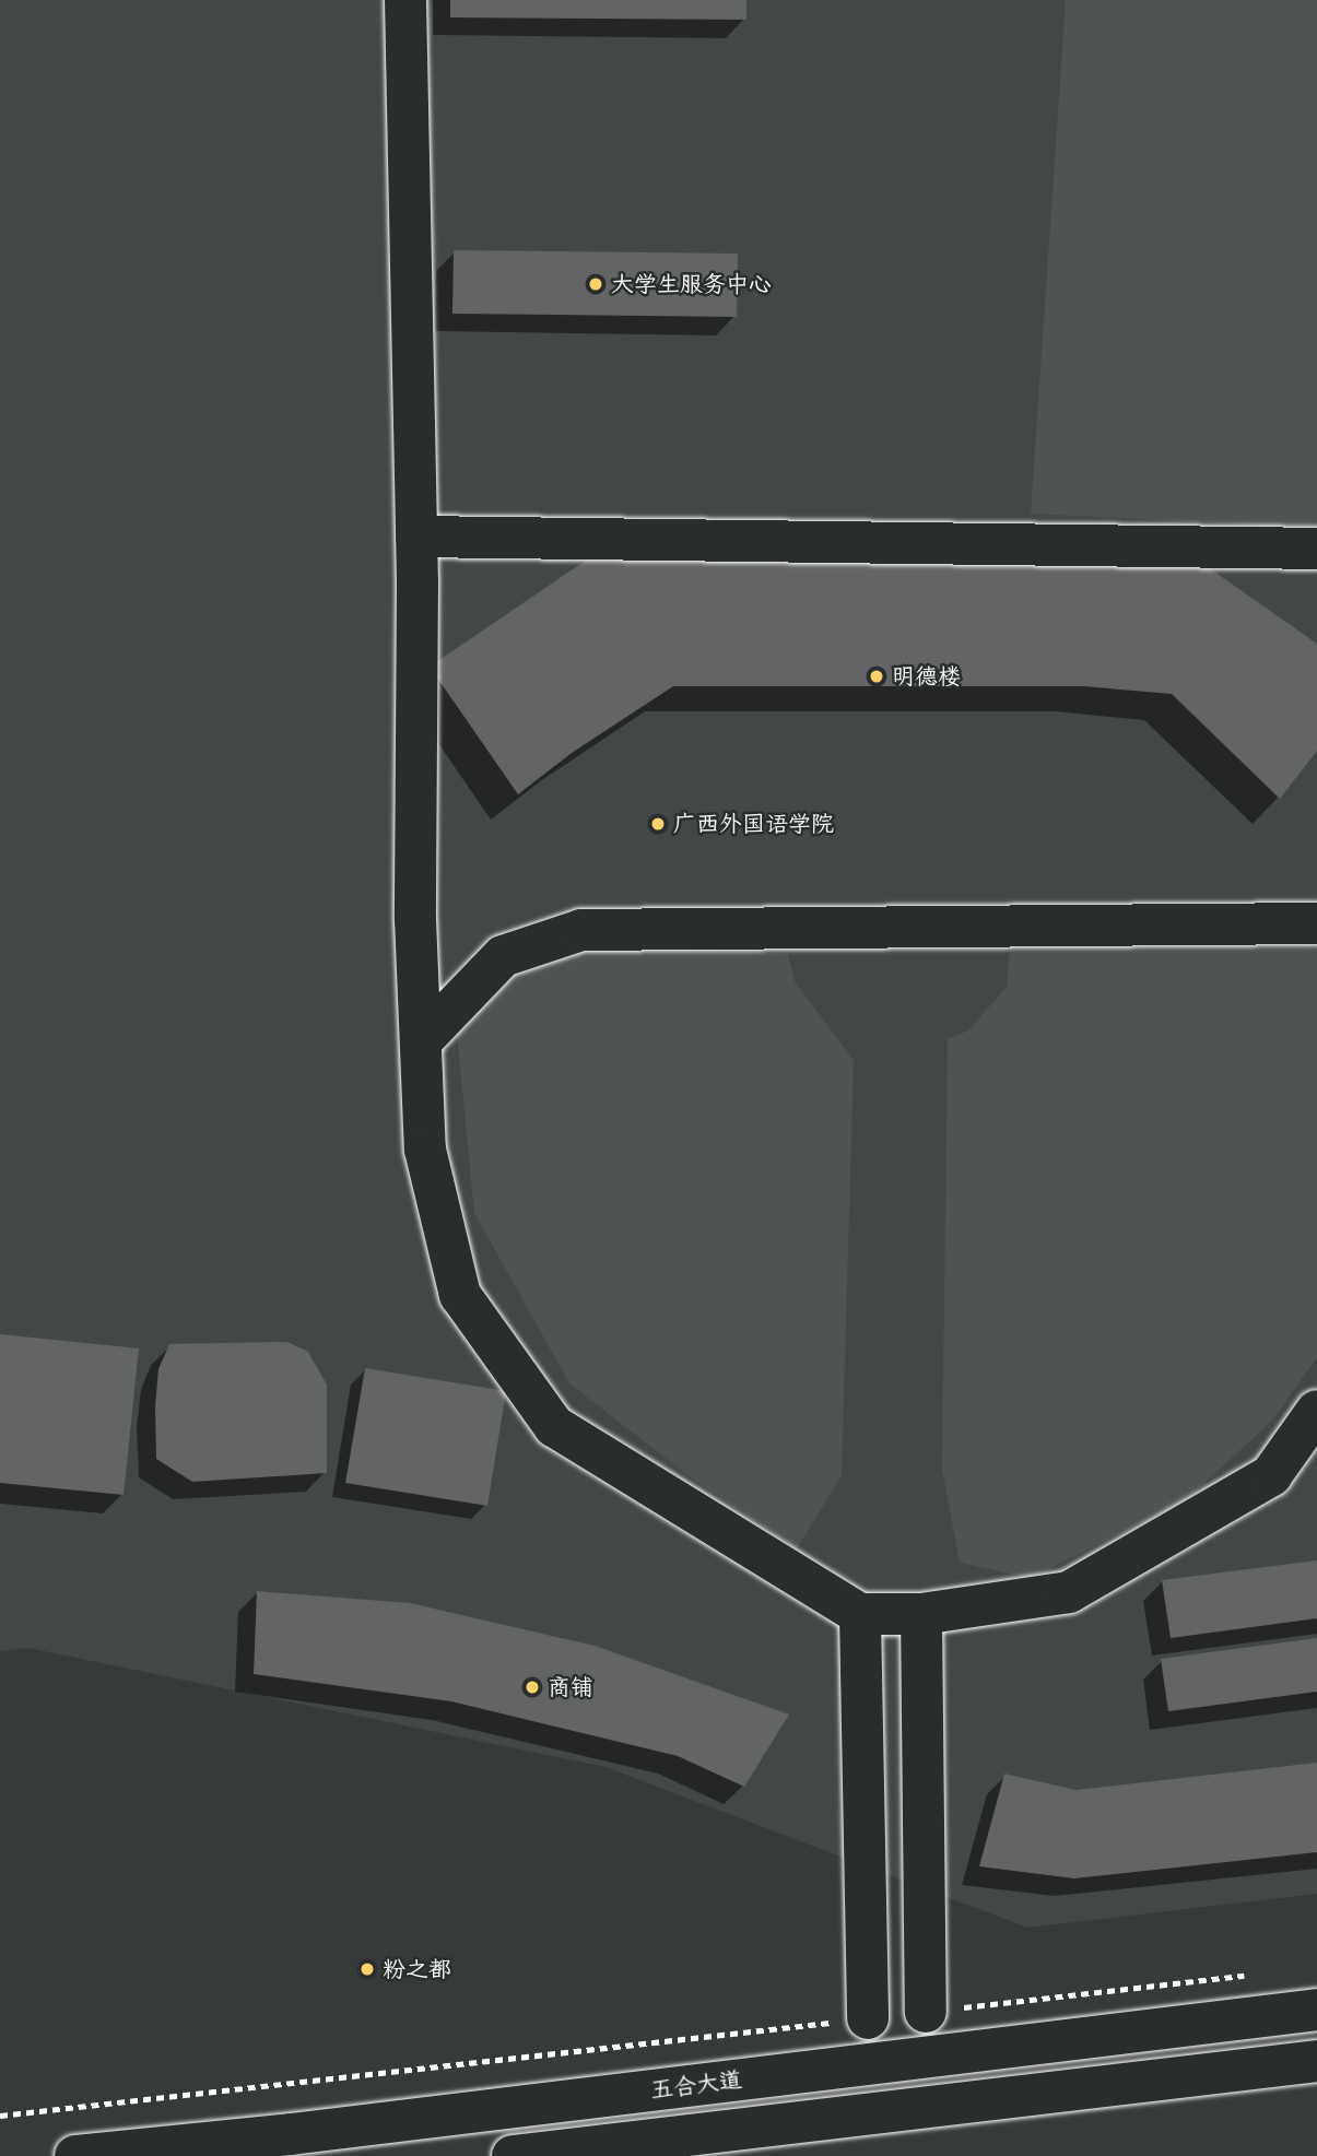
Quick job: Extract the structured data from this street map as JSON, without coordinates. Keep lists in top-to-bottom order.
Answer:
{
  "streets": {
    "main road": ["五合大道"]
  },
  "places": [
    "大学生服务中心",
    "明德楼",
    "广西外国语学院",
    "商铺",
    "粉之都"
  ]
}
